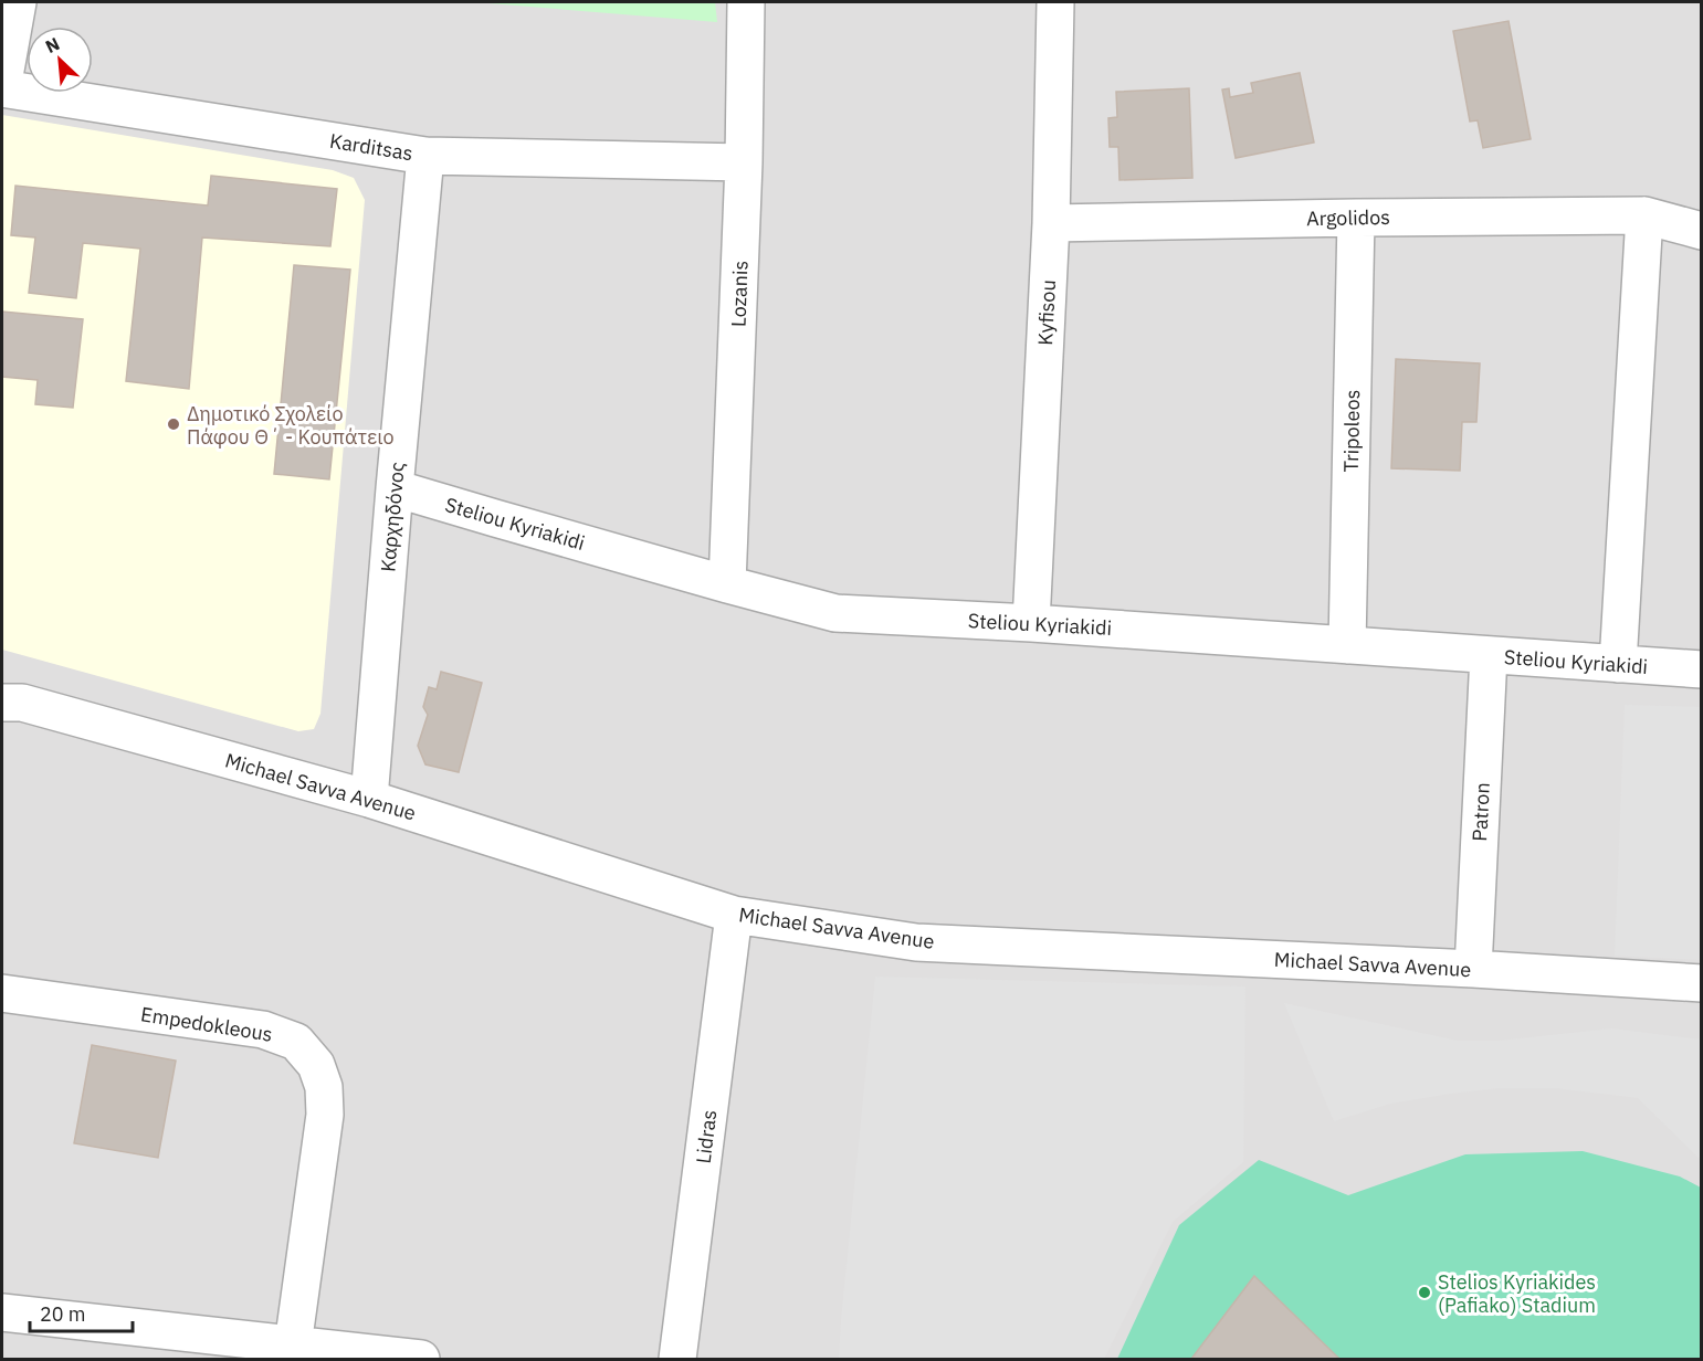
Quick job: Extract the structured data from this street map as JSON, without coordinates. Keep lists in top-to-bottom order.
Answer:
{
  "streets": {
    "street": [
      "Karditsas",
      "Argolidos",
      "Lozanis",
      "Kyfisou",
      "Tripoleos",
      "Καρχηδόνος",
      "Steliou Kyriakidi",
      "Michael Savva Avenue",
      "Patron",
      "Empedokleous",
      "Lidras"
    ]
  },
  "crossings": [
    ["Karditsas", "Lozanis"],
    ["Karditsas", "Καρχηδόνος"],
    ["Argolidos", "Kyfisou"],
    ["Argolidos", "Tripoleos"],
    ["Lozanis", "Steliou Kyriakidi"],
    ["Kyfisou", "Steliou Kyriakidi"],
    ["Tripoleos", "Steliou Kyriakidi"],
    ["Καρχηδόνος", "Steliou Kyriakidi"],
    ["Καρχηδόνος", "Michael Savva Avenue"],
    ["Steliou Kyriakidi", "Patron"],
    ["Michael Savva Avenue", "Patron"],
    ["Michael Savva Avenue", "Lidras"]
  ],
  "places": ["Δημοτικό Σχολείο Πάφου Θ΄ - Κουπάτειο", "Stelios Kyriakides (Pafiako) Stadium"],
  "scale_bar": "20 m",
  "north": "top left"
}
